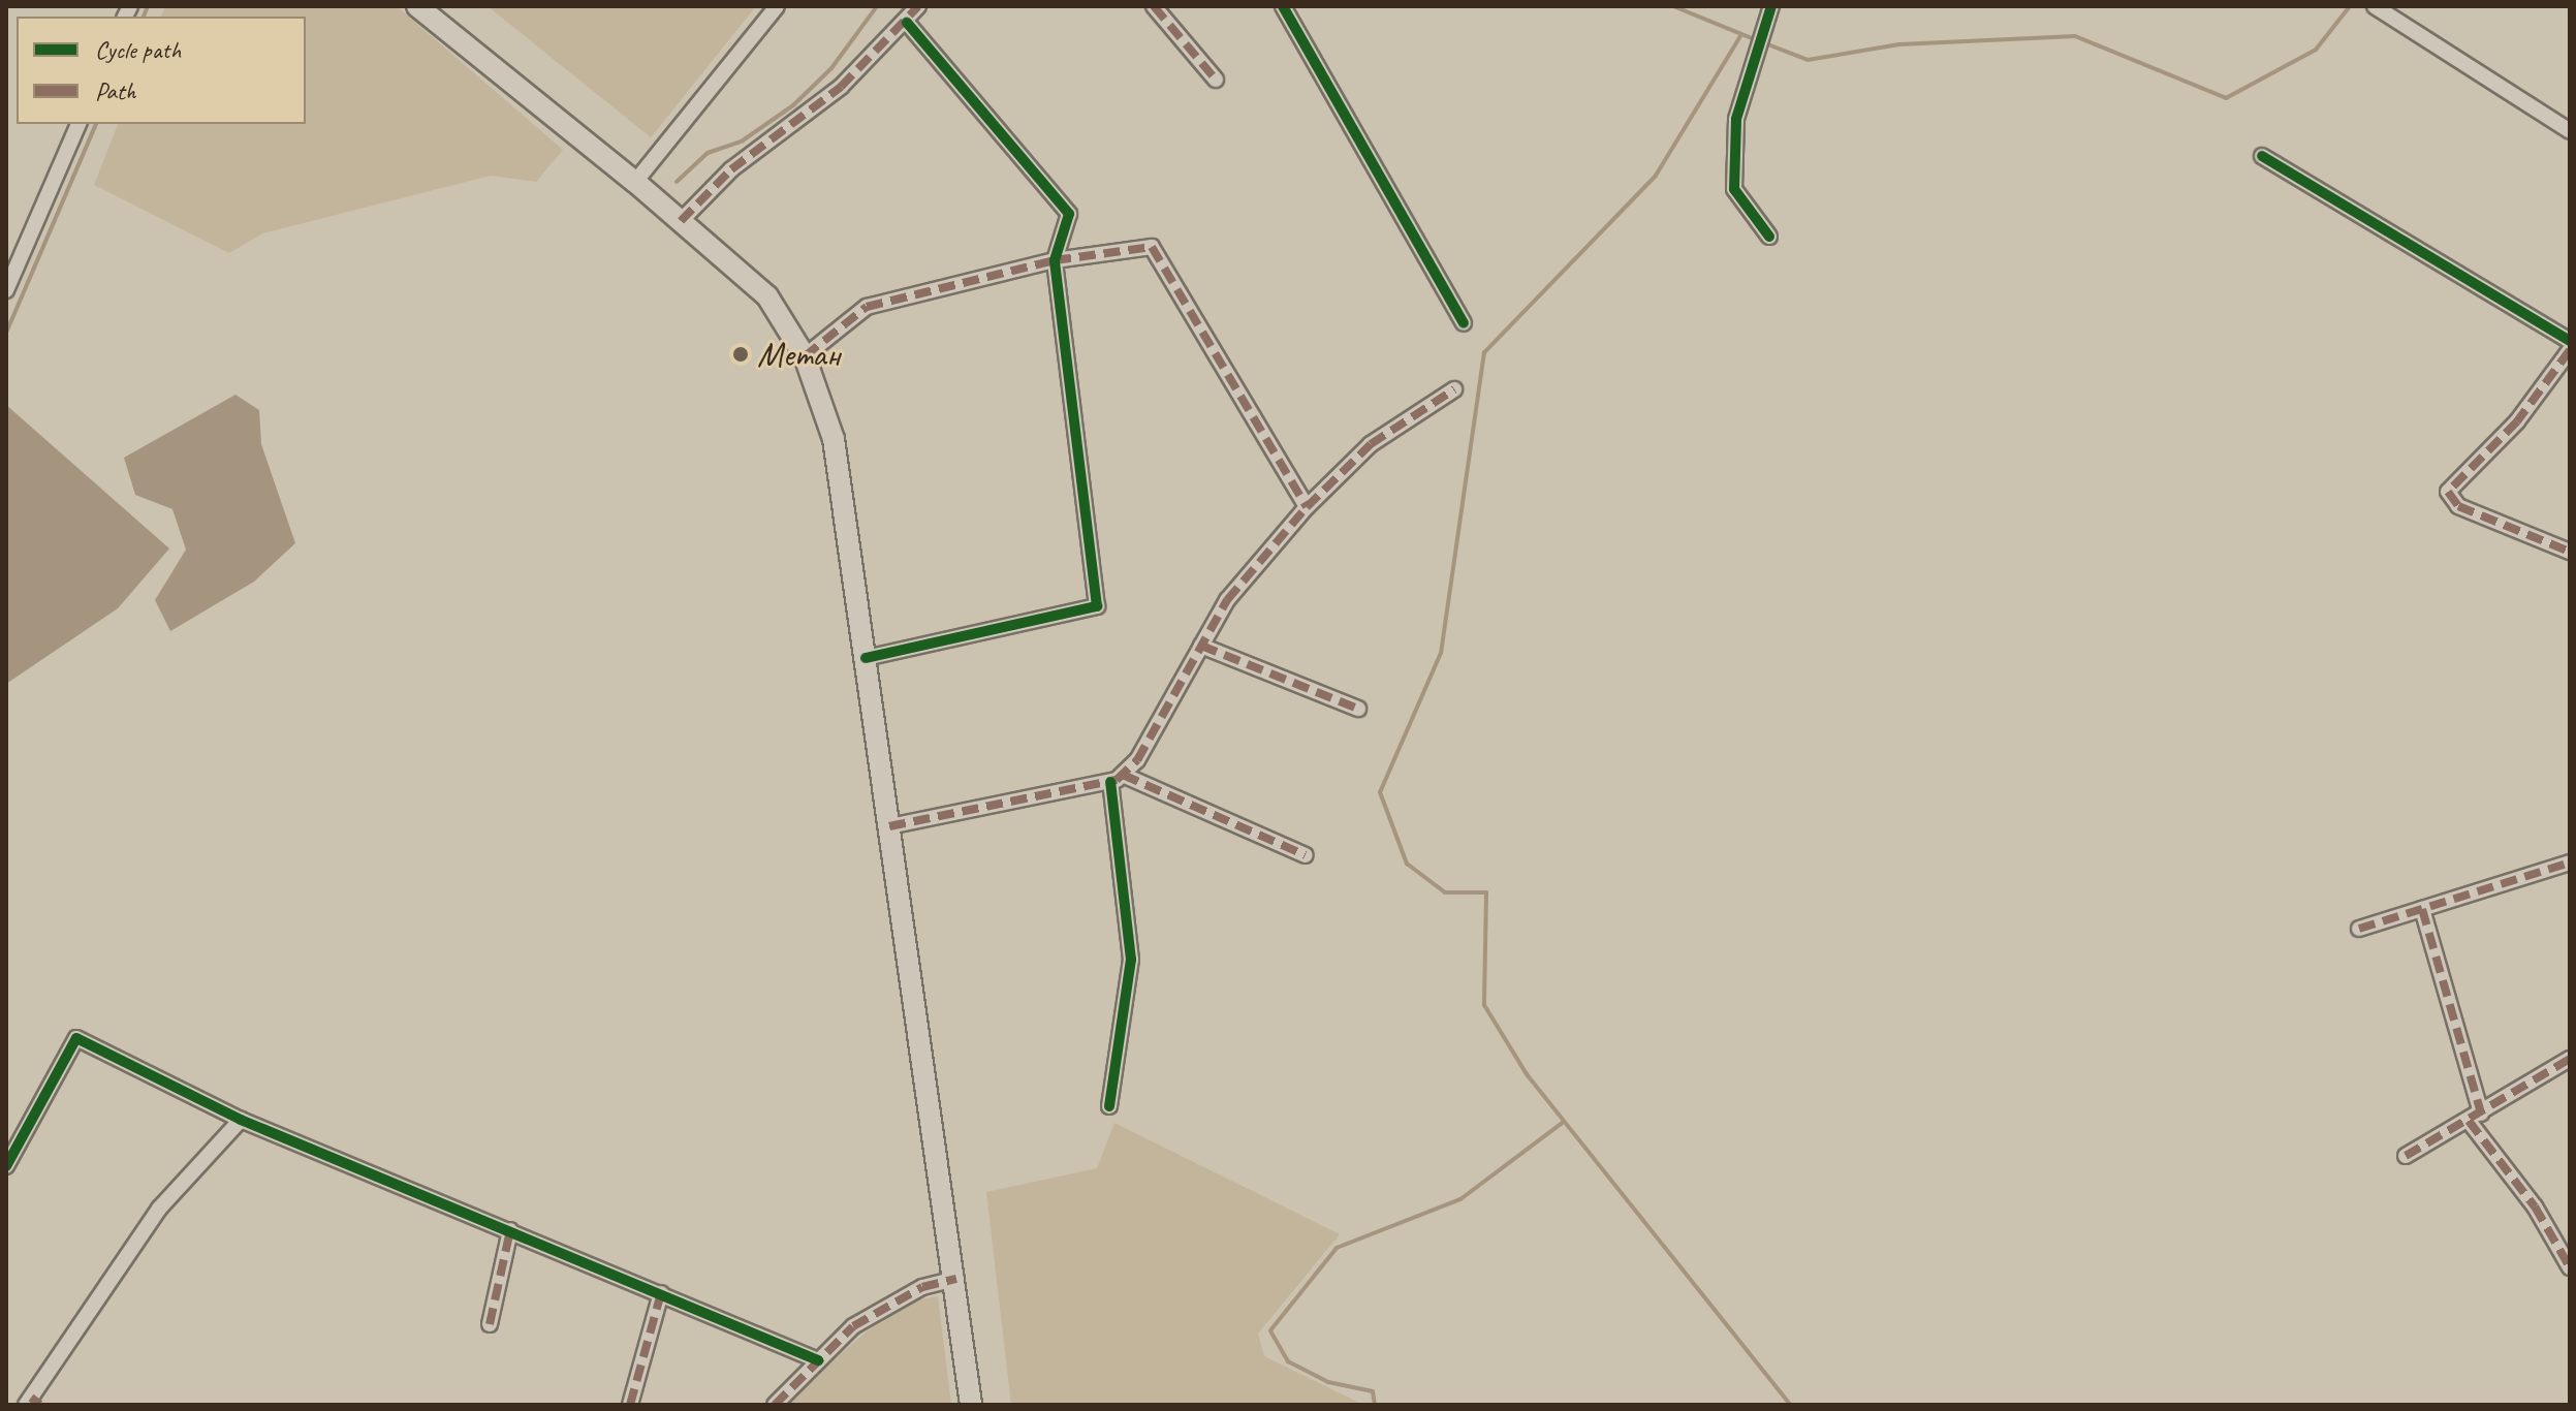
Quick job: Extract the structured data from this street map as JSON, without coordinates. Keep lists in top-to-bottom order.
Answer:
{
  "places": ["Метан"],
  "legend": ["Cycle path", "Path"]
}
